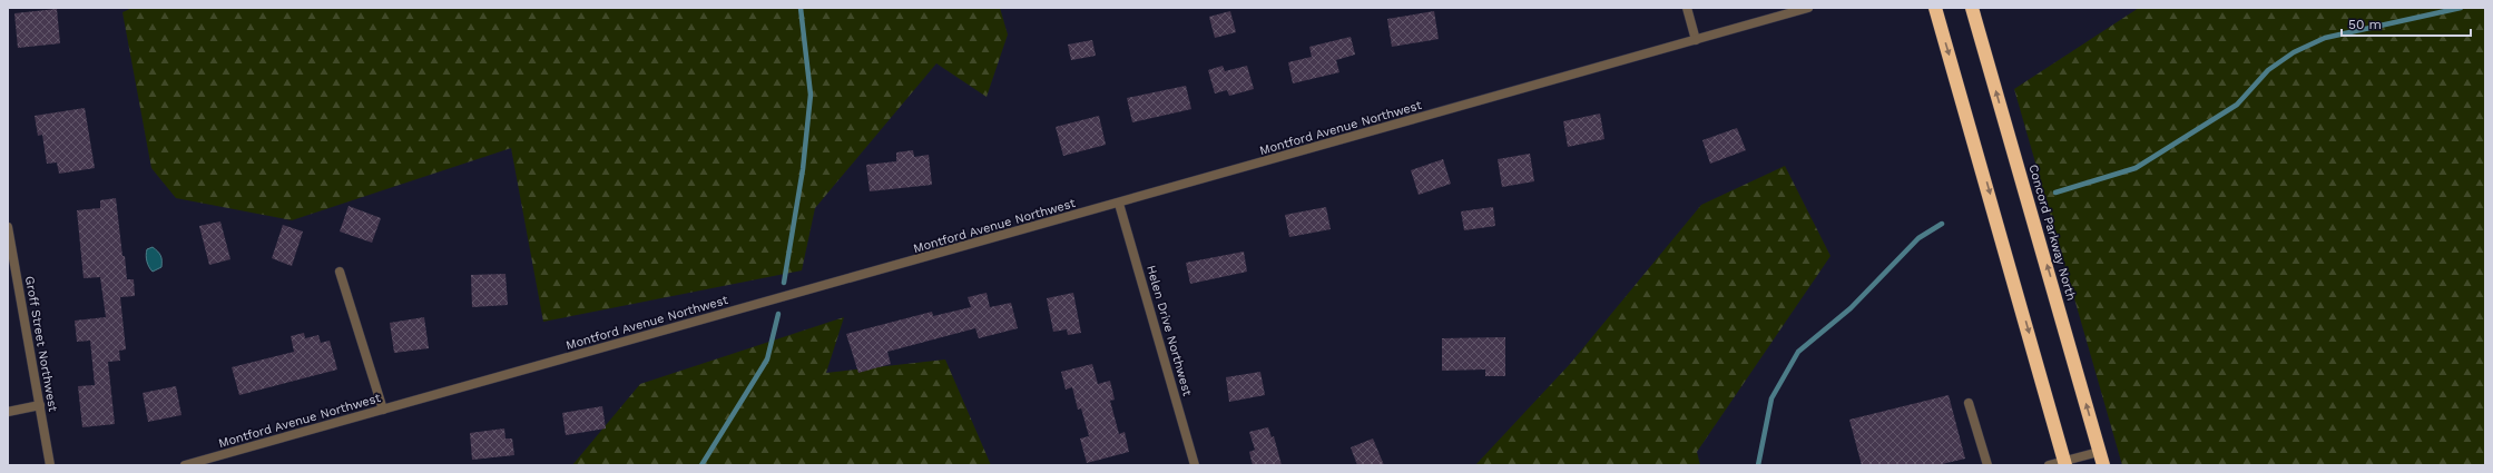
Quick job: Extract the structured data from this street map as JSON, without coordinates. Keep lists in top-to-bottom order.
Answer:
{
  "streets": {
    "highway": ["Concord Parkway North"],
    "street": ["Montford Avenue Northwest", "Helen Drive Northwest", "Groff Street Northwest"]
  },
  "crossings": [
    ["Montford Avenue Northwest", "Helen Drive Northwest"]
  ],
  "scale_bar": "50 m"
}
